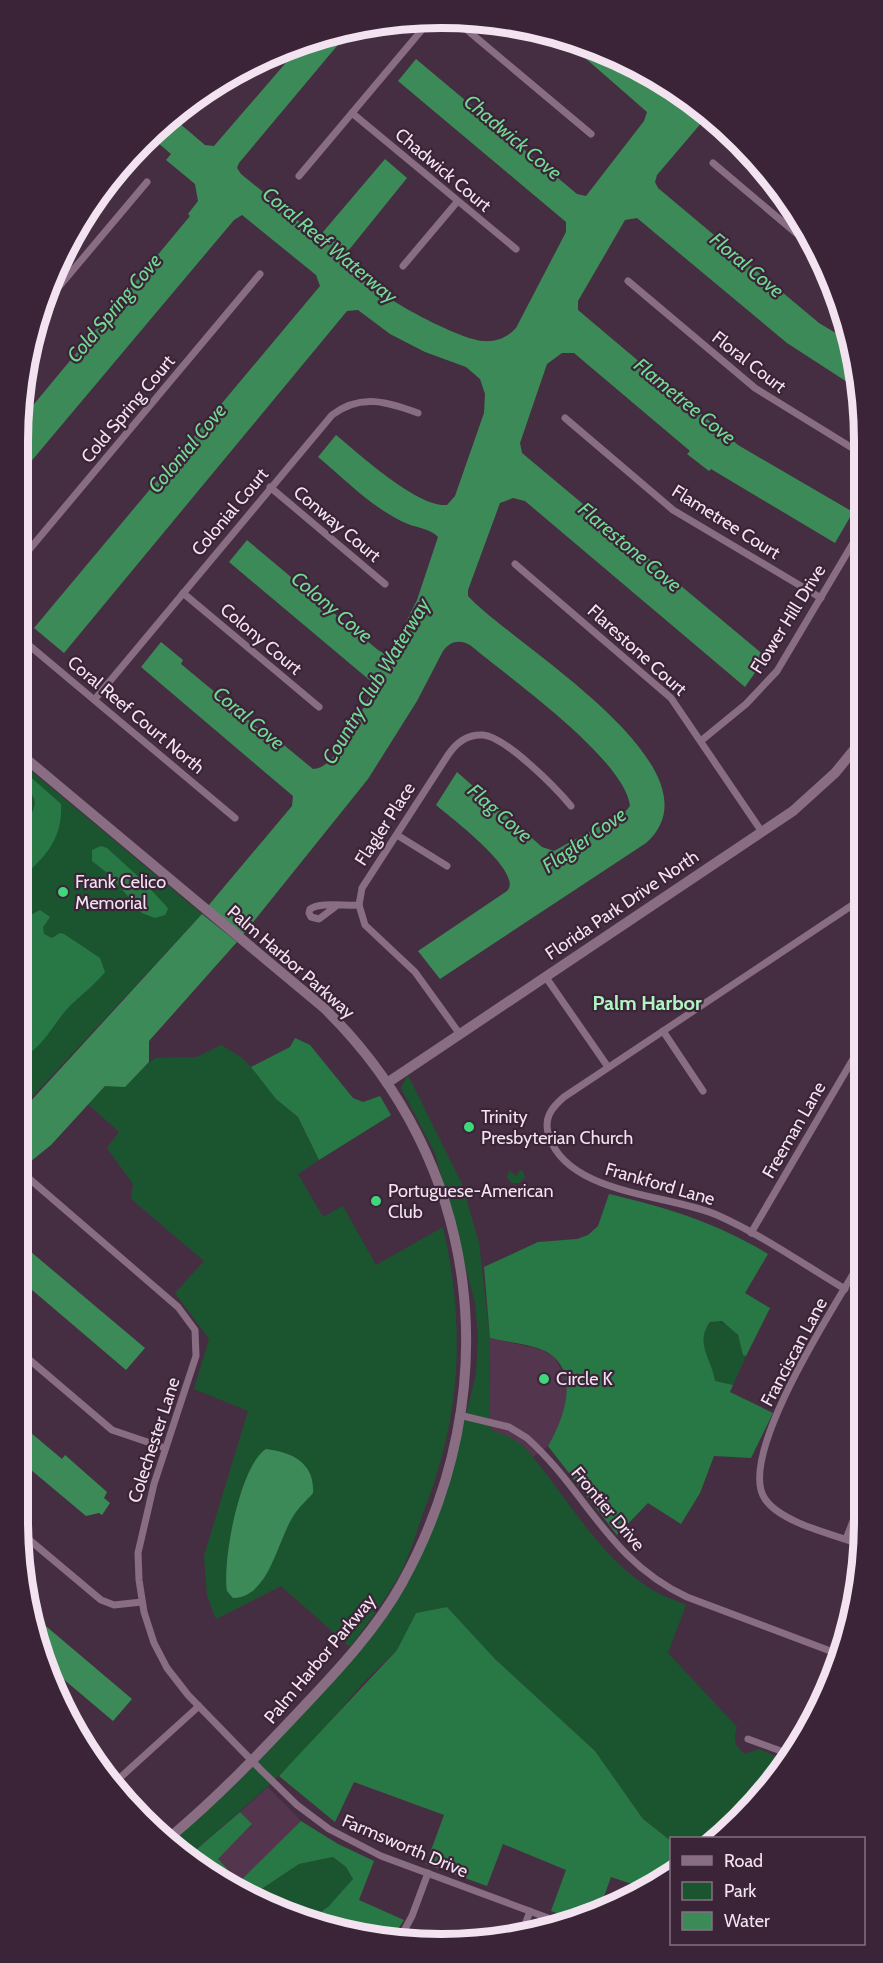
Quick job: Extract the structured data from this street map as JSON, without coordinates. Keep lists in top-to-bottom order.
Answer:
{
  "streets": {
    "street": [
      "Chadwick Court",
      "Floral Court",
      "Cold Spring Court",
      "Colonial Court",
      "Flametree Court",
      "Conway Court",
      "Flower Hill Drive",
      "Colony Court",
      "Flarestone Court",
      "Coral Reef Court North",
      "Flagler Place",
      "Florida Park Drive North",
      "Palm Harbor Parkway",
      "Freeman Lane",
      "Frankford Lane",
      "Franciscan Lane",
      "Colechester Lane",
      "Frontier Drive",
      "Farmsworth Drive"
    ]
  },
  "crossings": [
    ["Colonial Court", "Conway Court"],
    ["Colonial Court", "Colony Court"],
    ["Colonial Court", "Coral Reef Court North"],
    ["Flametree Court", "Flower Hill Drive"],
    ["Flower Hill Drive", "Flarestone Court"],
    ["Flarestone Court", "Florida Park Drive North"],
    ["Florida Park Drive North", "Palm Harbor Parkway"],
    ["Palm Harbor Parkway", "Colechester Lane"],
    ["Palm Harbor Parkway", "Frontier Drive"],
    ["Palm Harbor Parkway", "Farmsworth Drive"],
    ["Freeman Lane", "Frankford Lane"],
    ["Frankford Lane", "Franciscan Lane"],
    ["Colechester Lane", "Farmsworth Drive"]
  ],
  "districts": ["Palm Harbor"],
  "water": [
    "Chadwick Cove",
    "Coral Reef Waterway",
    "Floral Cove",
    "Cold Spring Cove",
    "Flametree Cove",
    "Colonial Cove",
    "Flarestone Cove",
    "Colony Cove",
    "Country Club Waterway",
    "Coral Cove",
    "Flag Cove",
    "Flagler Cove"
  ],
  "places": [
    "Frank Celico Memorial",
    "Trinity Presbyterian Church",
    "Portuguese-American Club",
    "Circle K"
  ],
  "legend": ["Road", "Park", "Water"]
}
